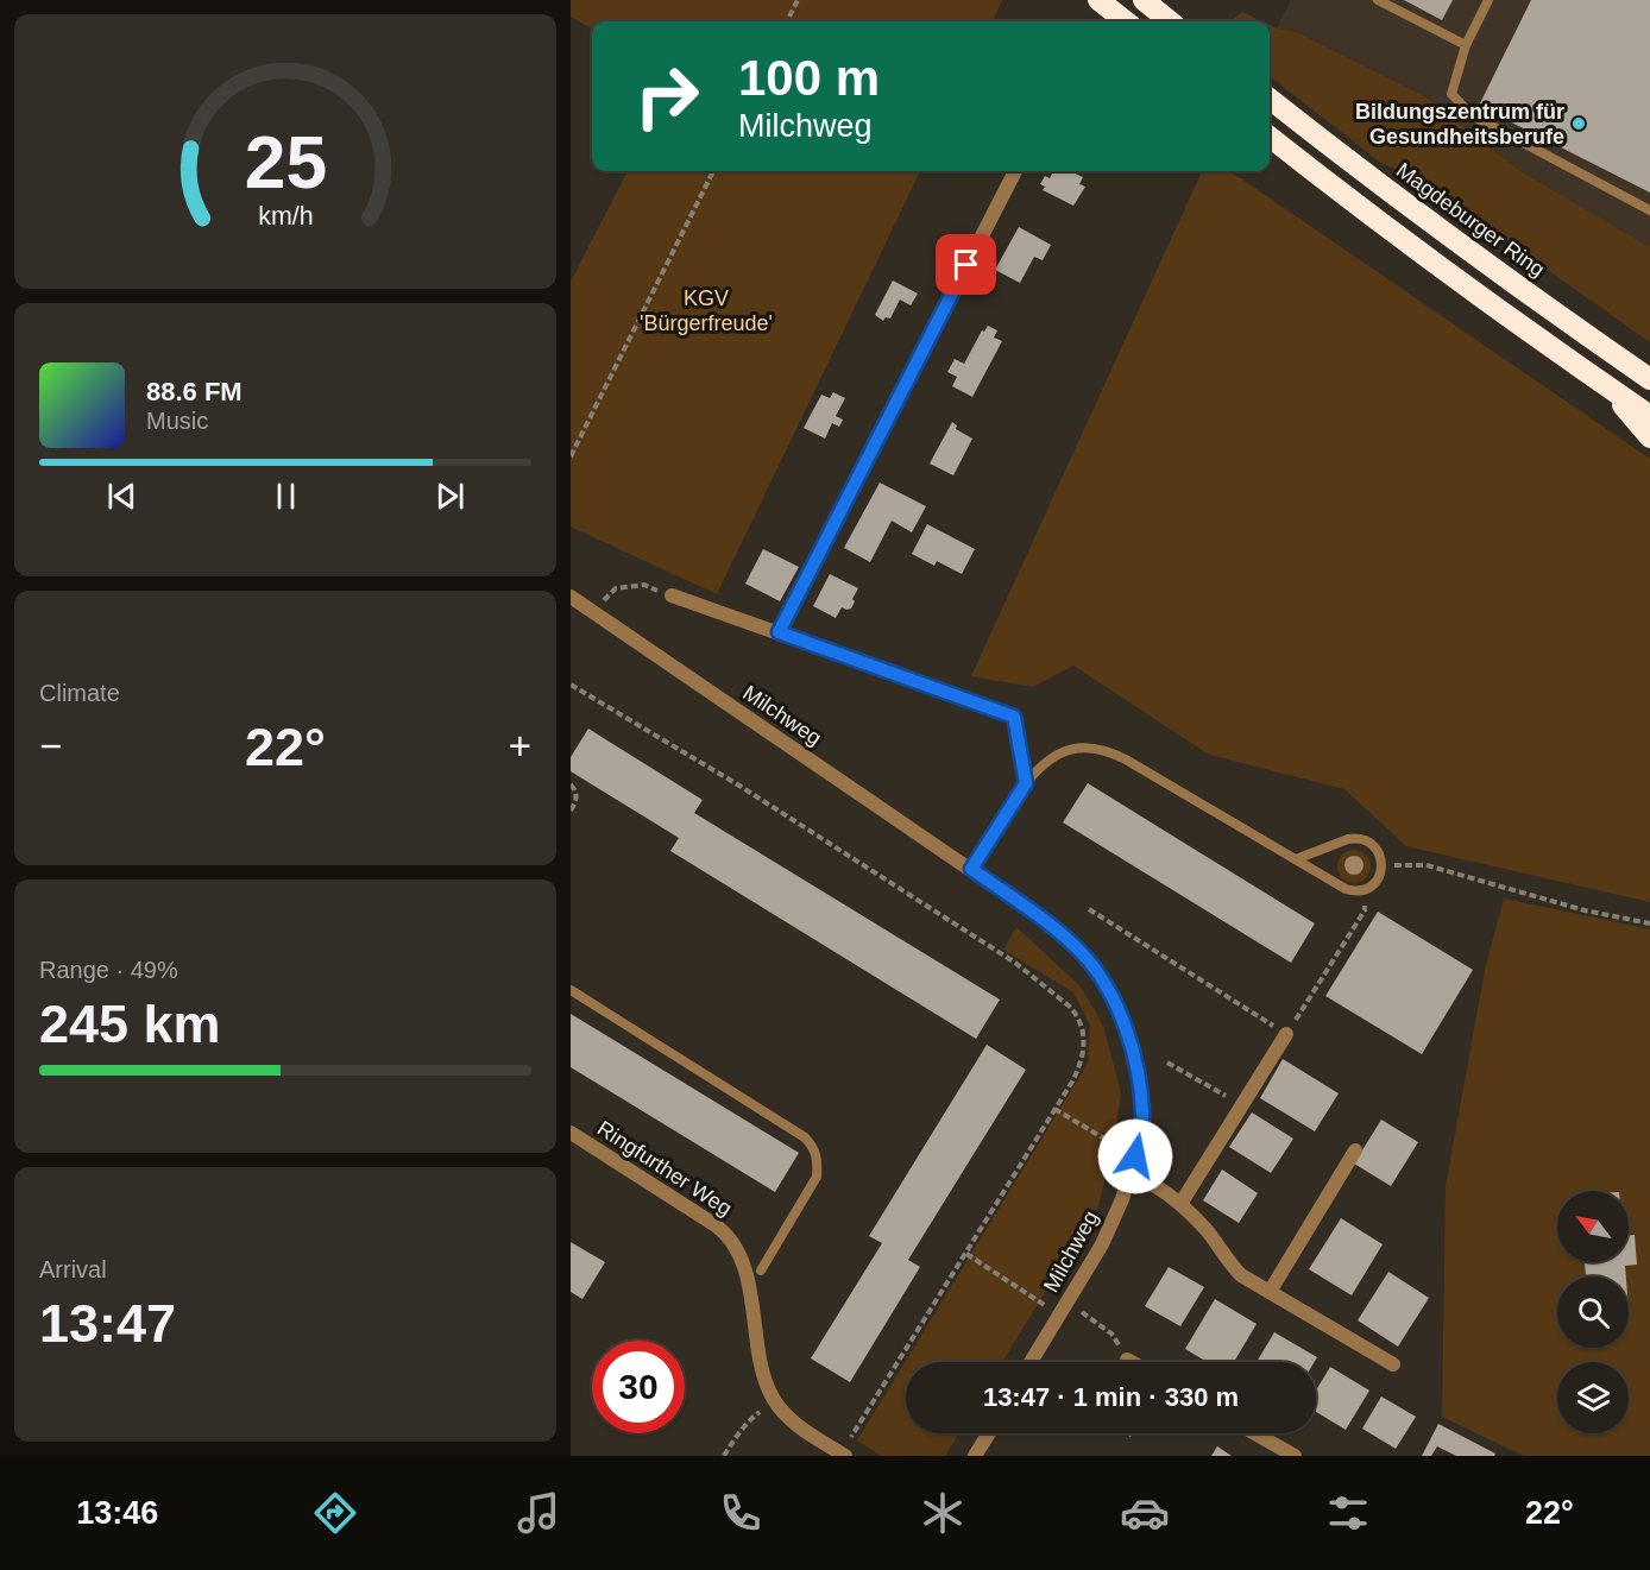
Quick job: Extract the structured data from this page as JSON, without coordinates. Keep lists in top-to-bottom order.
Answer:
{
  "streets": {
    "highway": ["Magdeburger Ring"],
    "street": ["Milchweg", "Ringfurther Weg"]
  },
  "parks": ["KGV 'Bürgerfreude'"],
  "places": ["Bildungszentrum für Gesundheitsberufe"],
  "north": "top left",
  "page": {
    "turn": ["100 m", "Milchweg"],
    "song": ["88.6 FM", "Music"],
    "tile": [
      "Climate",
      ["Range · 49%", "245 km"],
      ["Arrival", "13:47"]
    ],
    "heat": ["−", "22°", "+"],
    "limit": "30",
    "trip": "13:47 · 1 min · 330 m",
    "tabs": ["13:46", "22°"],
    "gauge": ["25", "km/h"]
  }
}
